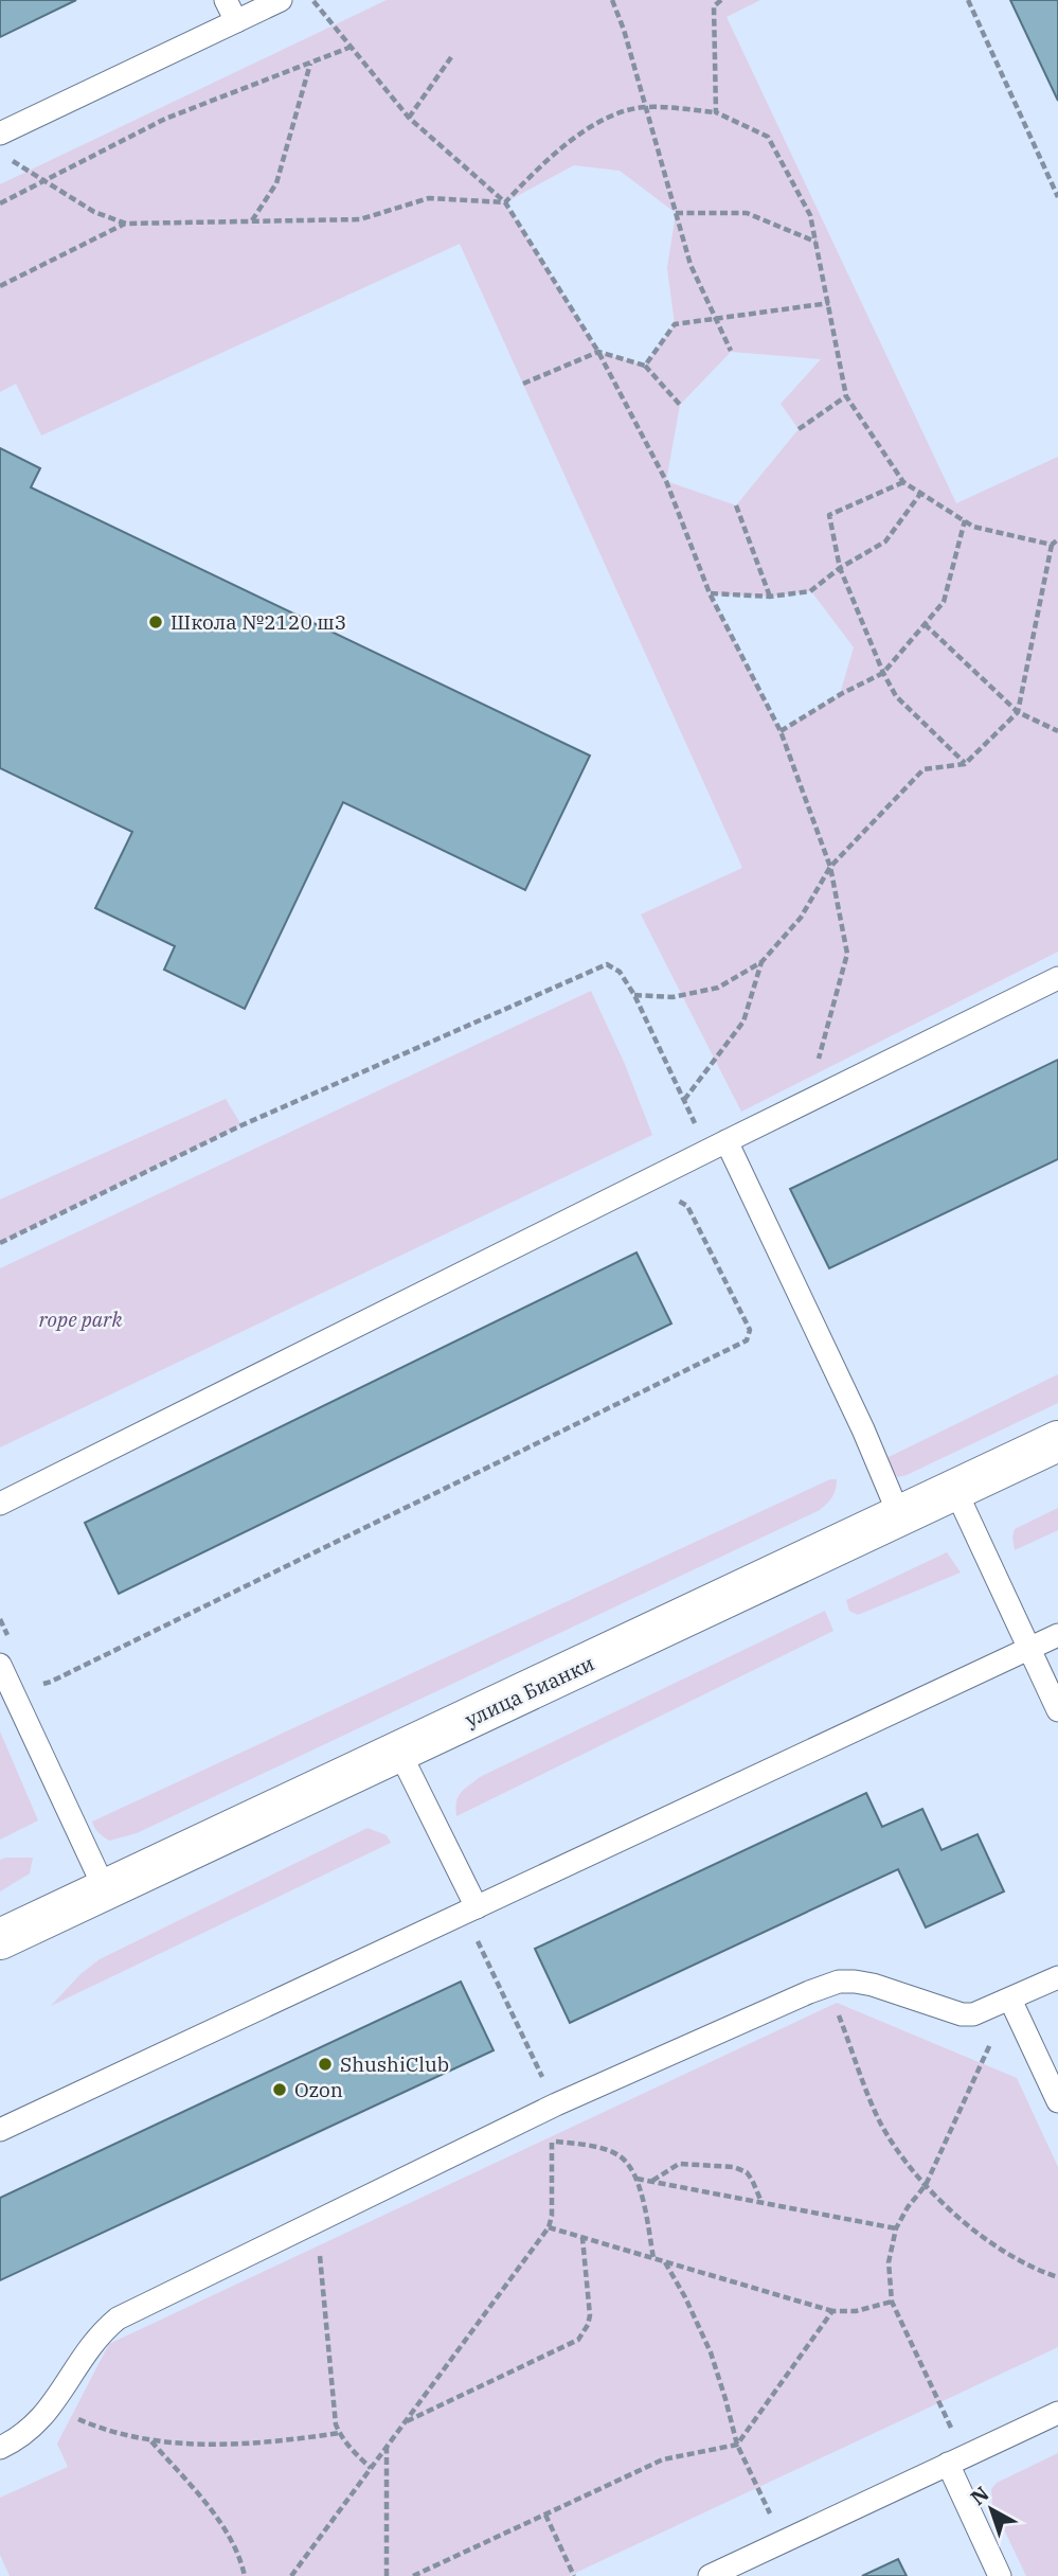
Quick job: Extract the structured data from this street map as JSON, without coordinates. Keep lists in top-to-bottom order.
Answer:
{
  "streets": {
    "street": ["улица Бианки"]
  },
  "parks": ["rope park"],
  "places": ["Школа №2120 ш3", "ShushiClub", "Ozon"],
  "north": "top left"
}
